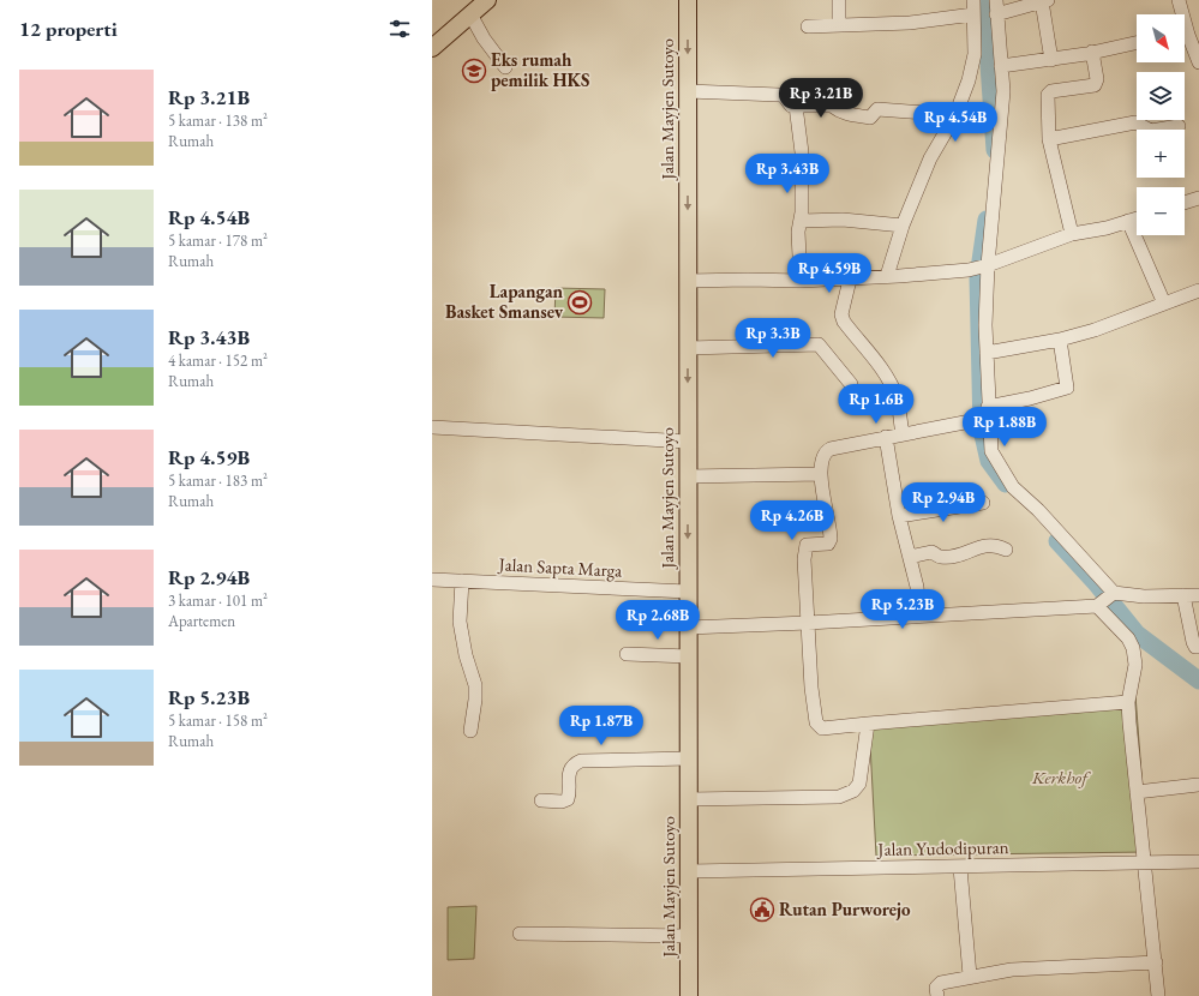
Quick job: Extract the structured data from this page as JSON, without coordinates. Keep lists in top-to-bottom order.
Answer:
{
  "streets": {
    "main road": ["Jalan Mayjen Sutoyo"],
    "street": ["Jalan Sapta Marga", "Jalan Yudodipuran"]
  },
  "crossings": [
    ["Jalan Mayjen Sutoyo", "Jalan Sapta Marga"],
    ["Jalan Mayjen Sutoyo", "Jalan Yudodipuran"]
  ],
  "one_way": ["Jalan Mayjen Sutoyo"],
  "parks": ["Kerkhof"],
  "places": {
    "school or university": ["Eks rumah pemilik HKS"],
    "sports": ["Lapangan Basket Smansev"],
    "public building": ["Rutan Purworejo"]
  },
  "north": "bottom right",
  "page": {
    "heading": "12 properti",
    "map_buttons": ["+", "−"],
    "list": [
      {
        "name": "Rp 3.21B",
        "note": "5 kamar · 138 m² · Rumah"
      },
      {
        "name": "Rp 4.54B",
        "note": "5 kamar · 178 m² · Rumah"
      },
      {
        "name": "Rp 3.43B",
        "note": "4 kamar · 152 m² · Rumah"
      },
      {
        "name": "Rp 4.59B",
        "note": "5 kamar · 183 m² · Rumah"
      },
      {
        "name": "Rp 2.94B",
        "note": "3 kamar · 101 m² · Apartemen"
      },
      {
        "name": "Rp 5.23B",
        "note": "5 kamar · 158 m² · Rumah"
      }
    ],
    "price": [
      "Rp 3.21B",
      "Rp 4.54B",
      "Rp 3.43B",
      "Rp 4.59B",
      "Rp 3.3B",
      "Rp 1.6B",
      "Rp 1.88B",
      "Rp 2.94B",
      "Rp 4.26B",
      "Rp 5.23B",
      "Rp 2.68B",
      "Rp 1.87B"
    ]
  }
}
